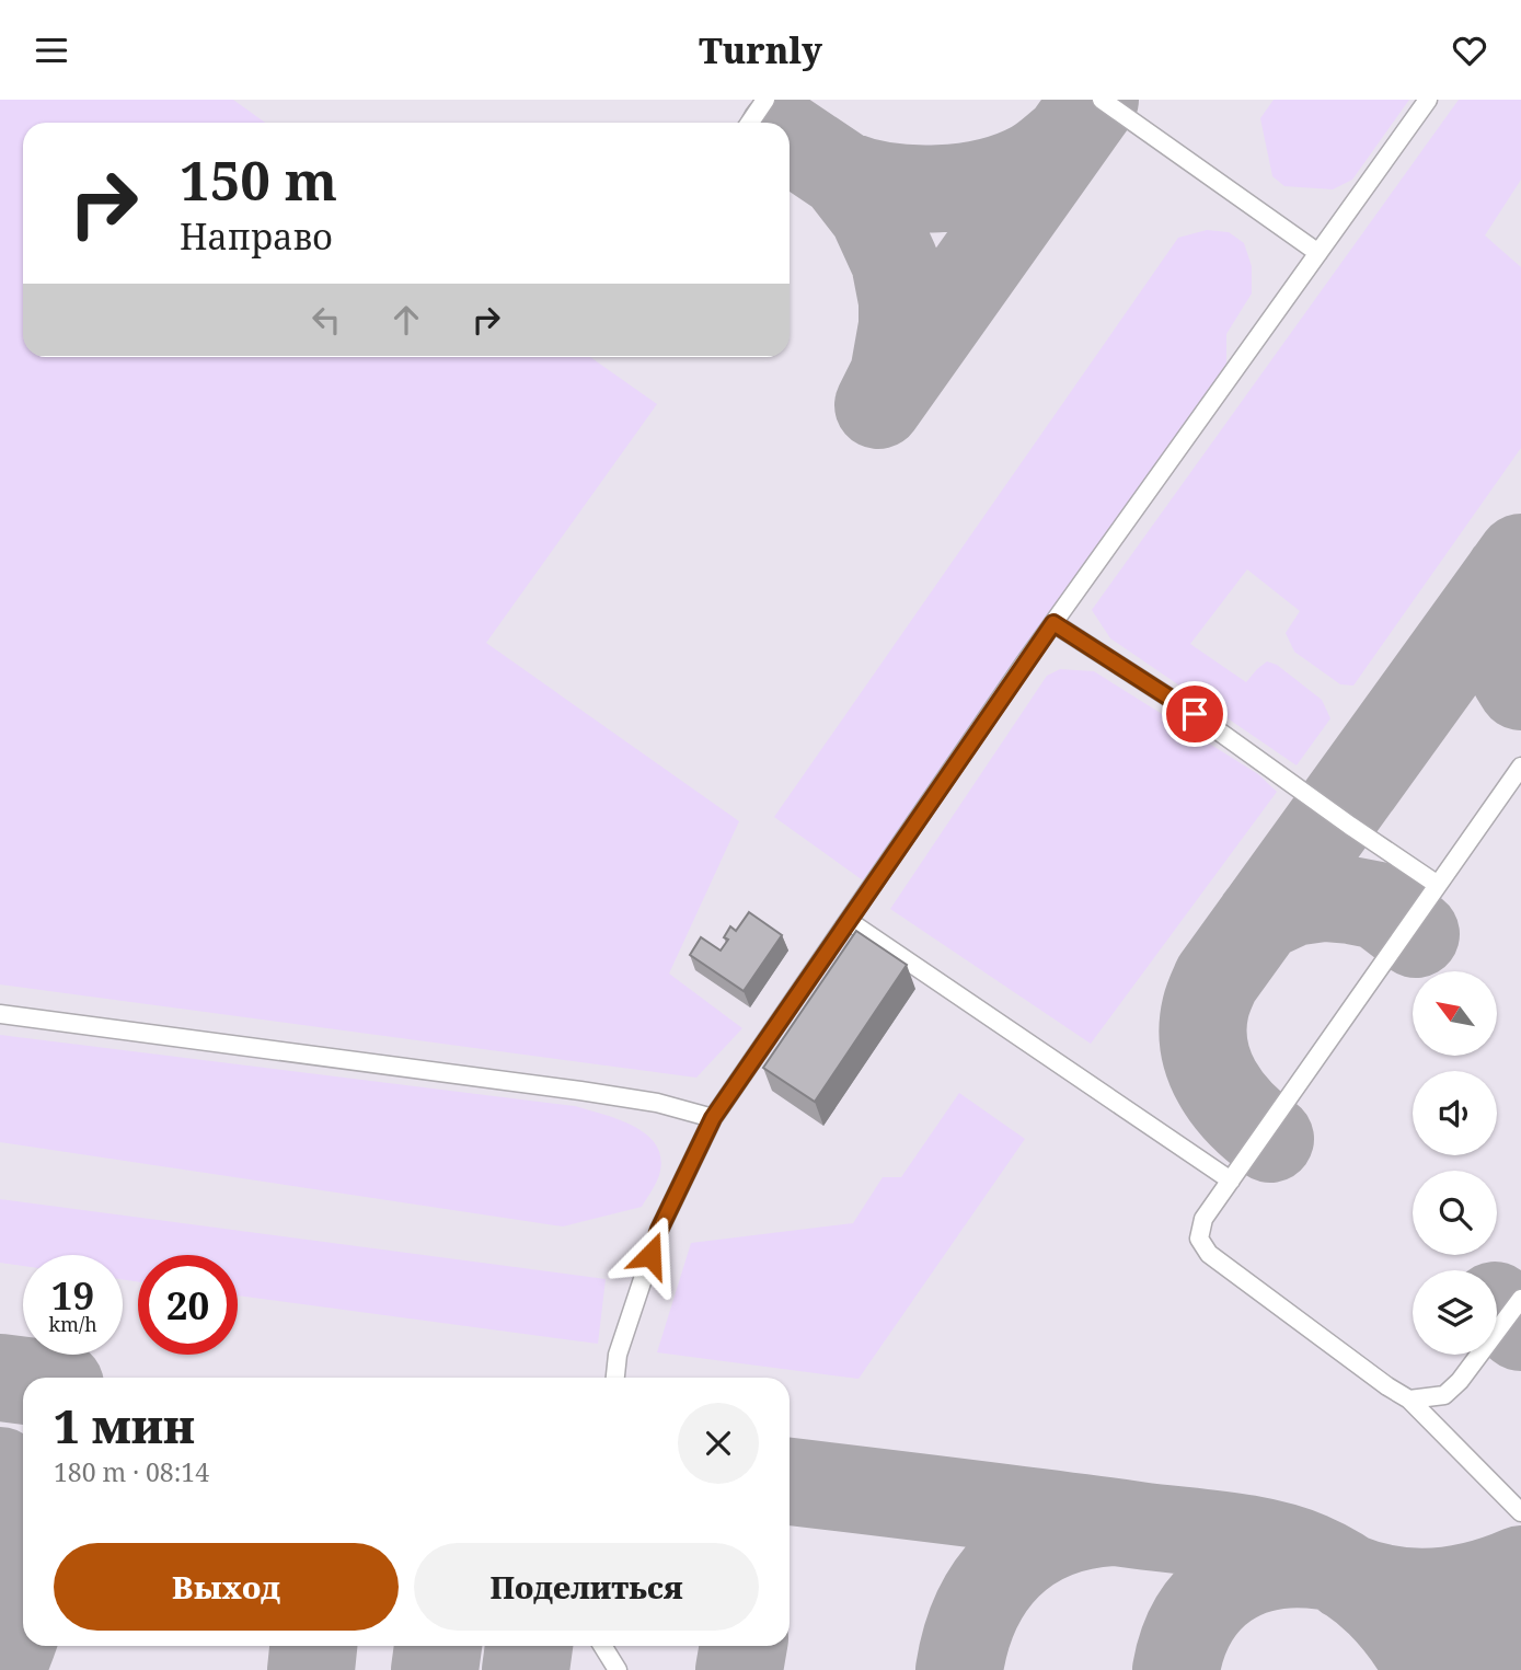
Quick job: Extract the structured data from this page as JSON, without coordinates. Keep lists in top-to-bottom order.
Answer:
{
  "north": "top left",
  "page": {
    "header": "Turnly",
    "turn": ["150 m", "Направо"],
    "speed": "19 km/h",
    "limit": "20",
    "heading": ["1 мин", "180 m · 08:14"],
    "buttons": ["Выход", "Поделиться"]
  }
}
